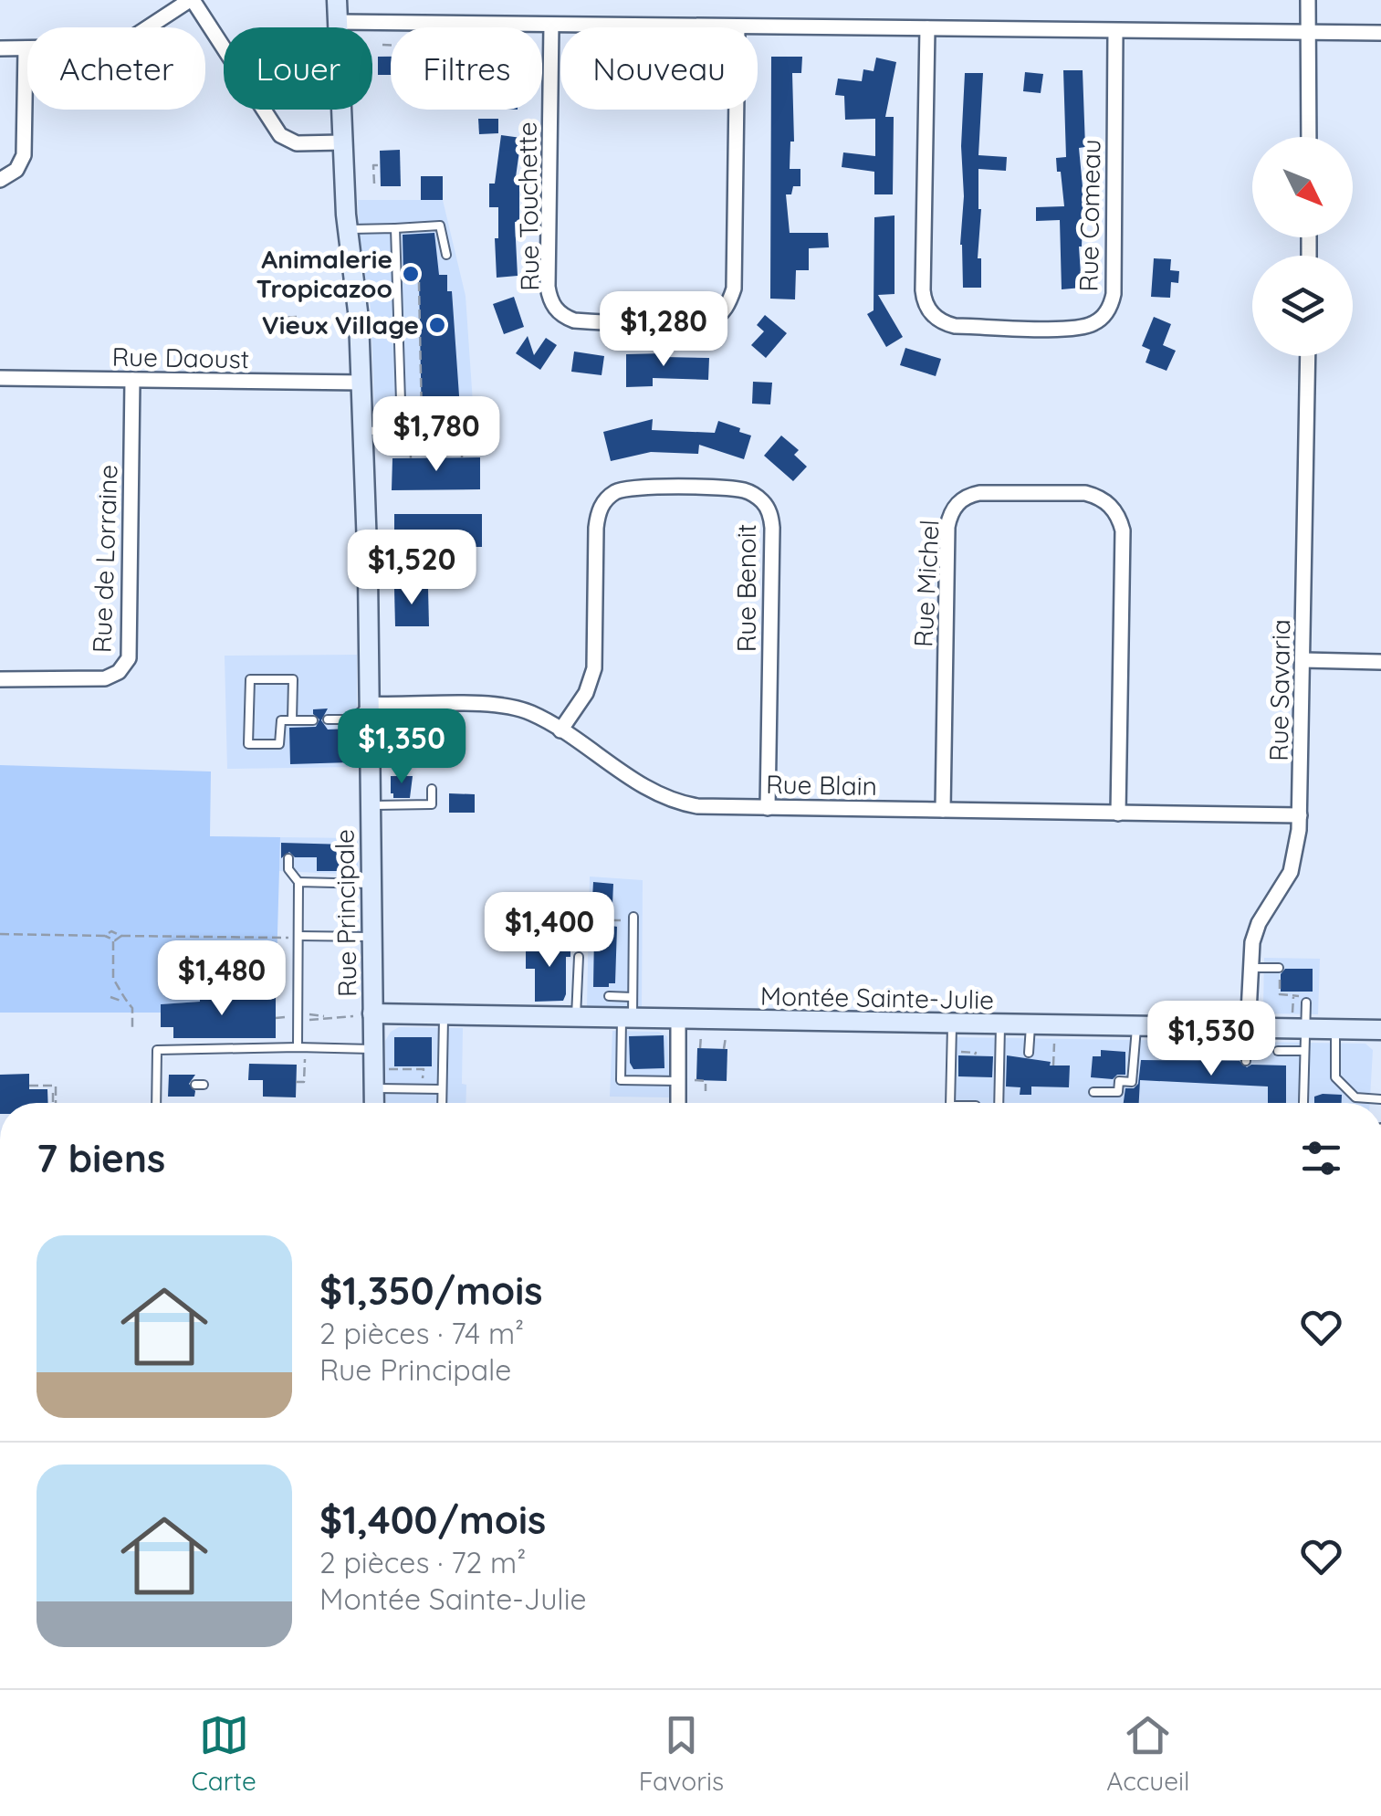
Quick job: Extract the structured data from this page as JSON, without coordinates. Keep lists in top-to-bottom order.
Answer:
{
  "streets": {
    "street": [
      "Rue Touchette",
      "Rue Comeau",
      "Rue Daoust",
      "Rue de Lorraine",
      "Rue Michel",
      "Rue Benoit",
      "Rue Savaria",
      "Rue Blain",
      "Rue Principale",
      "Montée Sainte-Julie"
    ]
  },
  "crossings": [
    ["Rue Daoust", "Rue de Lorraine"],
    ["Rue Daoust", "Rue Principale"],
    ["Rue Michel", "Rue Blain"],
    ["Rue Benoit", "Rue Blain"],
    ["Rue Savaria", "Rue Blain"],
    ["Rue Savaria", "Montée Sainte-Julie"],
    ["Rue Blain", "Rue Principale"],
    ["Rue Principale", "Montée Sainte-Julie"]
  ],
  "places": ["Animalerie Tropicazoo", "Vieux Village"],
  "north": "bottom right",
  "page": {
    "chip": [
      "Acheter",
      "Louer",
      "Filtres",
      "Nouveau"
    ],
    "price": [
      "$1,280",
      "$1,780",
      "$1,520",
      "$1,350",
      "$1,400",
      "$1,480",
      "$1,530"
    ],
    "heading": "7 biens",
    "list": [
      {
        "name": "$1,350/mois",
        "note": "2 pièces · 74 m² · Rue Principale"
      },
      {
        "name": "$1,400/mois",
        "note": "2 pièces · 72 m² · Montée Sainte-Julie"
      }
    ],
    "tabs": ["Carte", "Favoris", "Accueil"]
  }
}
